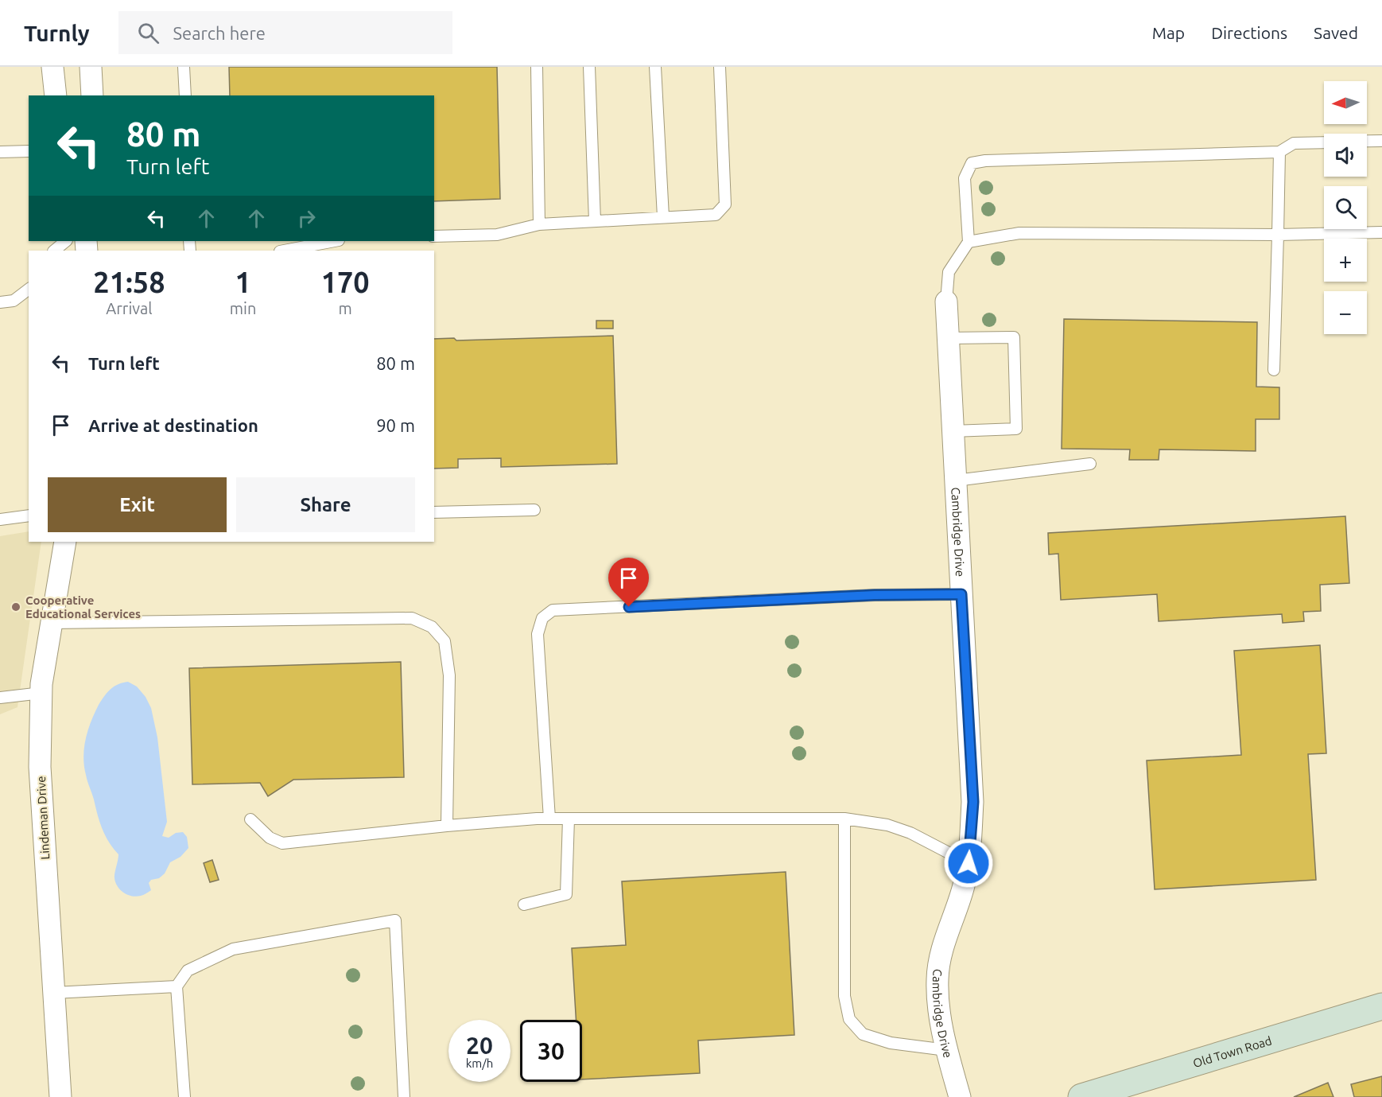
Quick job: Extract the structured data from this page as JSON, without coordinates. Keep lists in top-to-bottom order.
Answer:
{
  "streets": {
    "main road": ["Old Town Road"],
    "street": ["Cambridge Drive", "Lindeman Drive"]
  },
  "places": ["Cooperative Educational Services"],
  "north": "left",
  "page": {
    "header": "Turnly",
    "search": "Search here",
    "nav": ["Map", "Directions", "Saved"],
    "map_buttons": ["+", "−"],
    "turn": ["80 m", "Turn left"],
    "eta": [
      "21:58",
      "Arrival",
      "1",
      "min",
      "170",
      "m"
    ],
    "list": [
      {
        "name": "Turn left",
        "value": "80 m"
      },
      {
        "name": "Arrive at destination",
        "value": "90 m"
      }
    ],
    "buttons": ["Exit", "Share"],
    "speed": "20 km/h",
    "limit": "30"
  }
}
